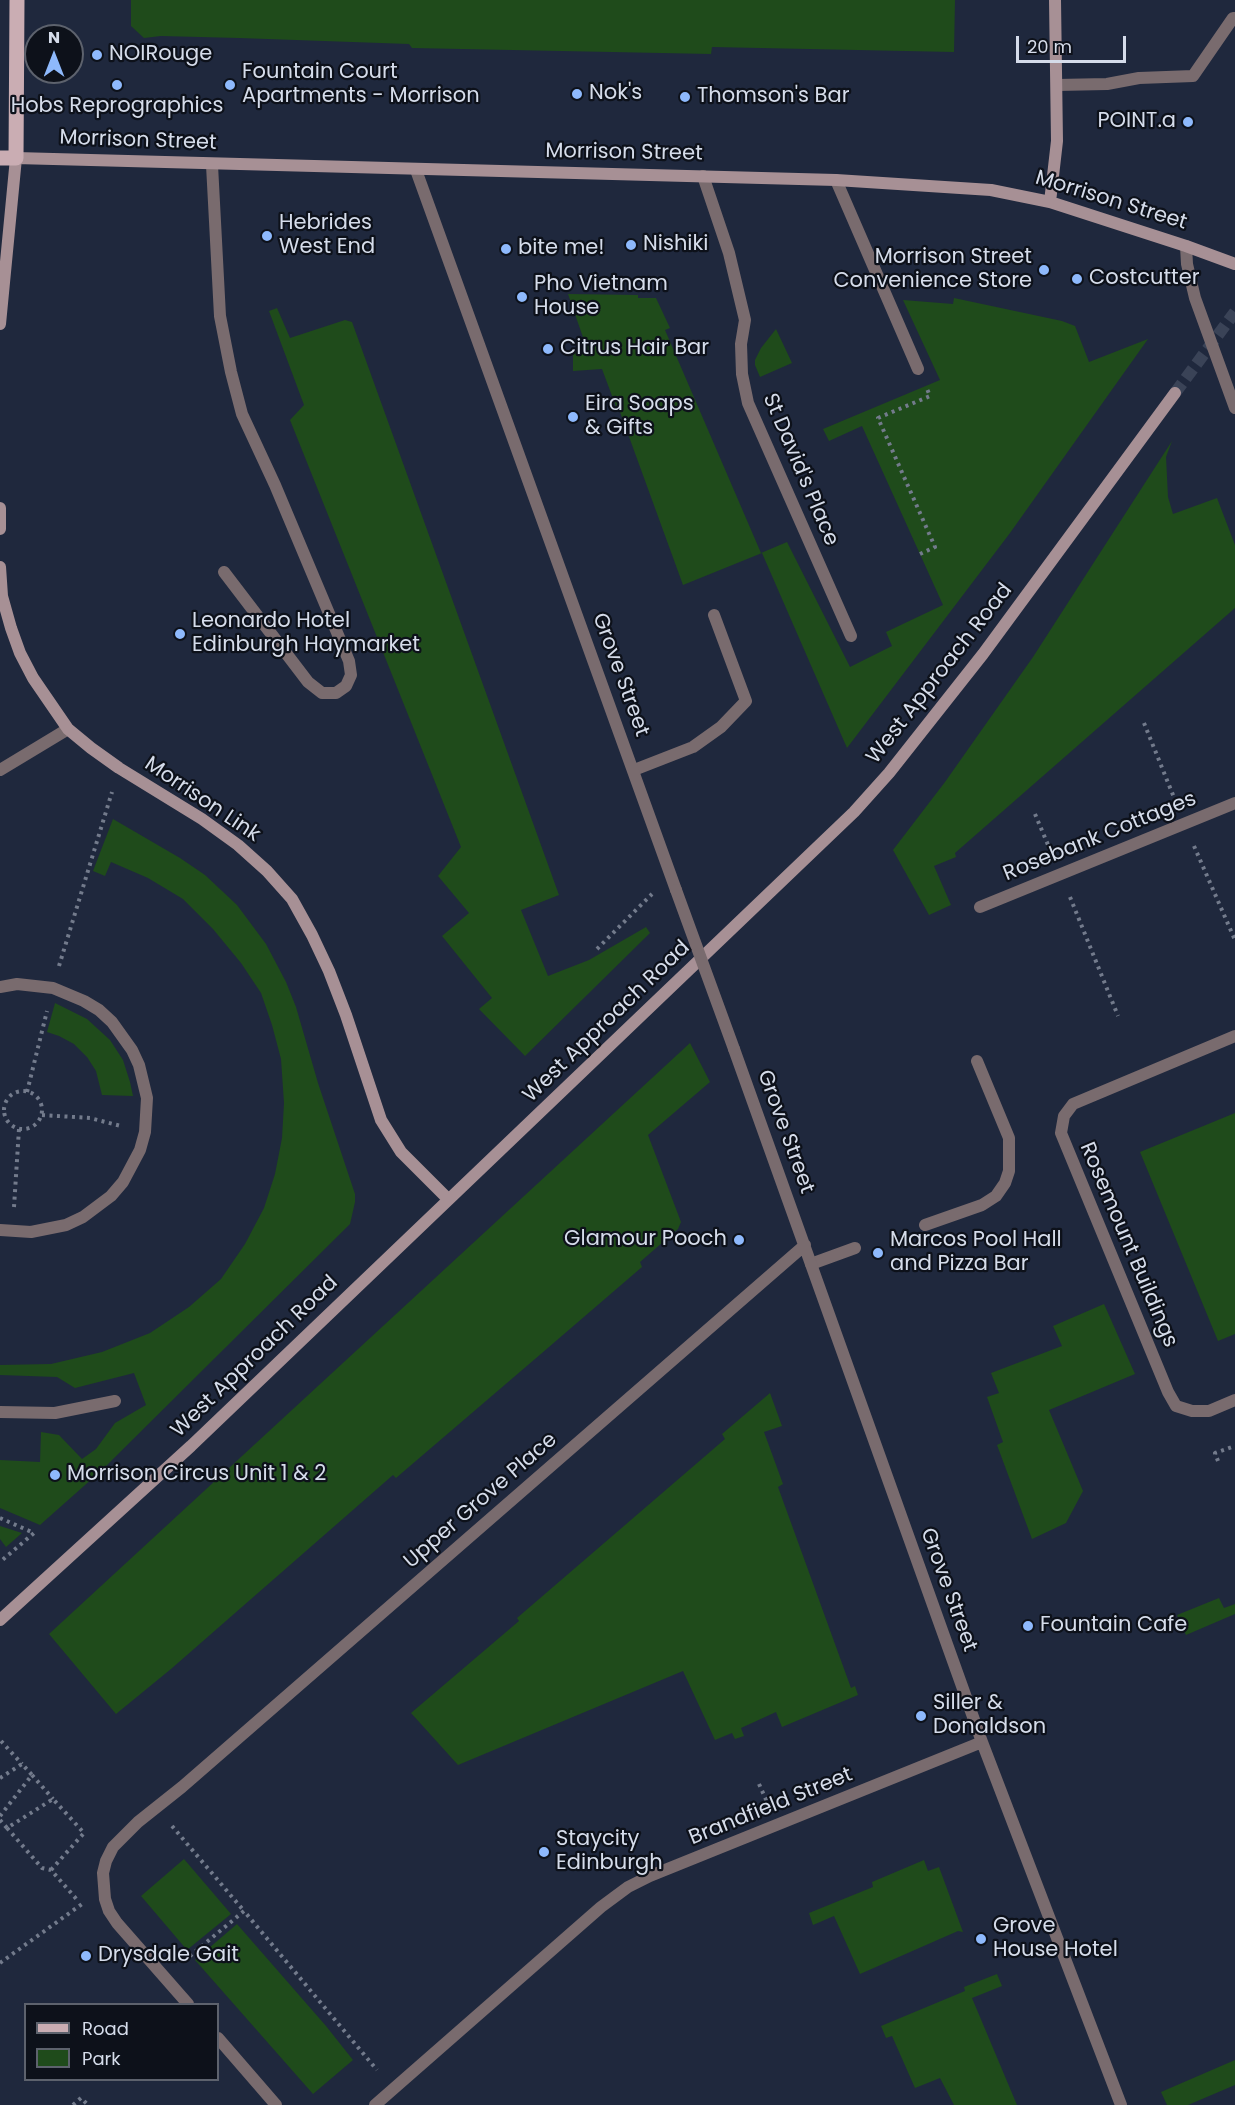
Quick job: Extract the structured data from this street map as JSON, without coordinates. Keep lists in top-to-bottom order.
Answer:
{
  "streets": {
    "main road": ["Morrison Street"],
    "street": [
      "St David's Place",
      "West Approach Road",
      "Grove Street",
      "Morrison Link",
      "Rosebank Cottages",
      "Rosemount Buildings",
      "Upper Grove Place",
      "Brandfield Street"
    ]
  },
  "crossings": [
    ["Morrison Street", "St David's Place"],
    ["Morrison Street", "Grove Street"],
    ["West Approach Road", "Morrison Link"],
    ["Grove Street", "Upper Grove Place"],
    ["Grove Street", "Brandfield Street"]
  ],
  "places": [
    "NOIRouge",
    "Hobs Reprographics",
    "Fountain Court Apartments - Morrison",
    "Nok's",
    "Thomson's Bar",
    "POINT.a",
    "Hebrides West End",
    "Nishiki",
    "bite me!",
    "Morrison Street Convenience Store",
    "Costcutter",
    "Pho Vietnam House",
    "Citrus Hair Bar",
    "Eira Soaps & Gifts",
    "Leonardo Hotel Edinburgh Haymarket",
    "Glamour Pooch",
    "Marcos Pool Hall and Pizza Bar",
    "Morrison Circus Unit 1 & 2",
    "Fountain Cafe",
    "Siller & Donaldson",
    "Staycity Edinburgh",
    "Grove House Hotel",
    "Drysdale Gait"
  ],
  "legend": ["Road", "Park"],
  "scale_bar": "20 m",
  "north": "top"
}
